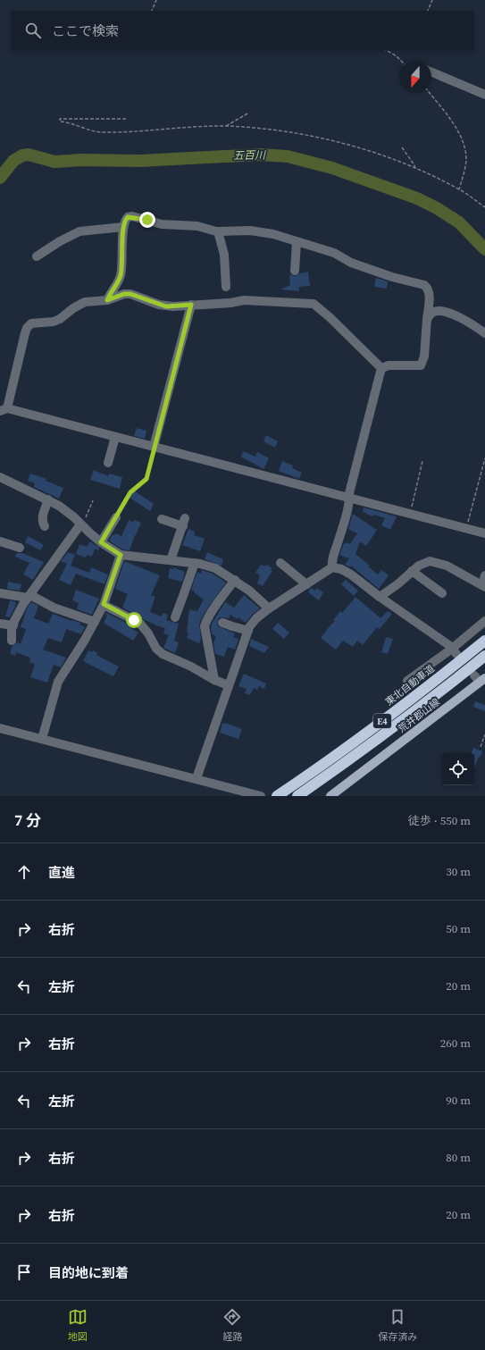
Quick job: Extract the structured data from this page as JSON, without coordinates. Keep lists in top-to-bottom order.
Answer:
{
  "streets": {
    "highway": ["東北自動車道", "E4"],
    "main road": ["荒井郡山線"]
  },
  "water": ["五百川"],
  "north": "bottom",
  "page": {
    "search": "ここで検索",
    "heading": ["7 分", "徒歩 · 550 m"],
    "list": [
      ["直進", "30 m"],
      ["右折", "50 m"],
      ["左折", "20 m"],
      ["右折", "260 m"],
      ["左折", "90 m"],
      ["右折", "80 m"],
      ["右折", "20 m"],
      "目的地に到着"
    ],
    "nav": ["地図", "経路", "保存済み"]
  }
}
